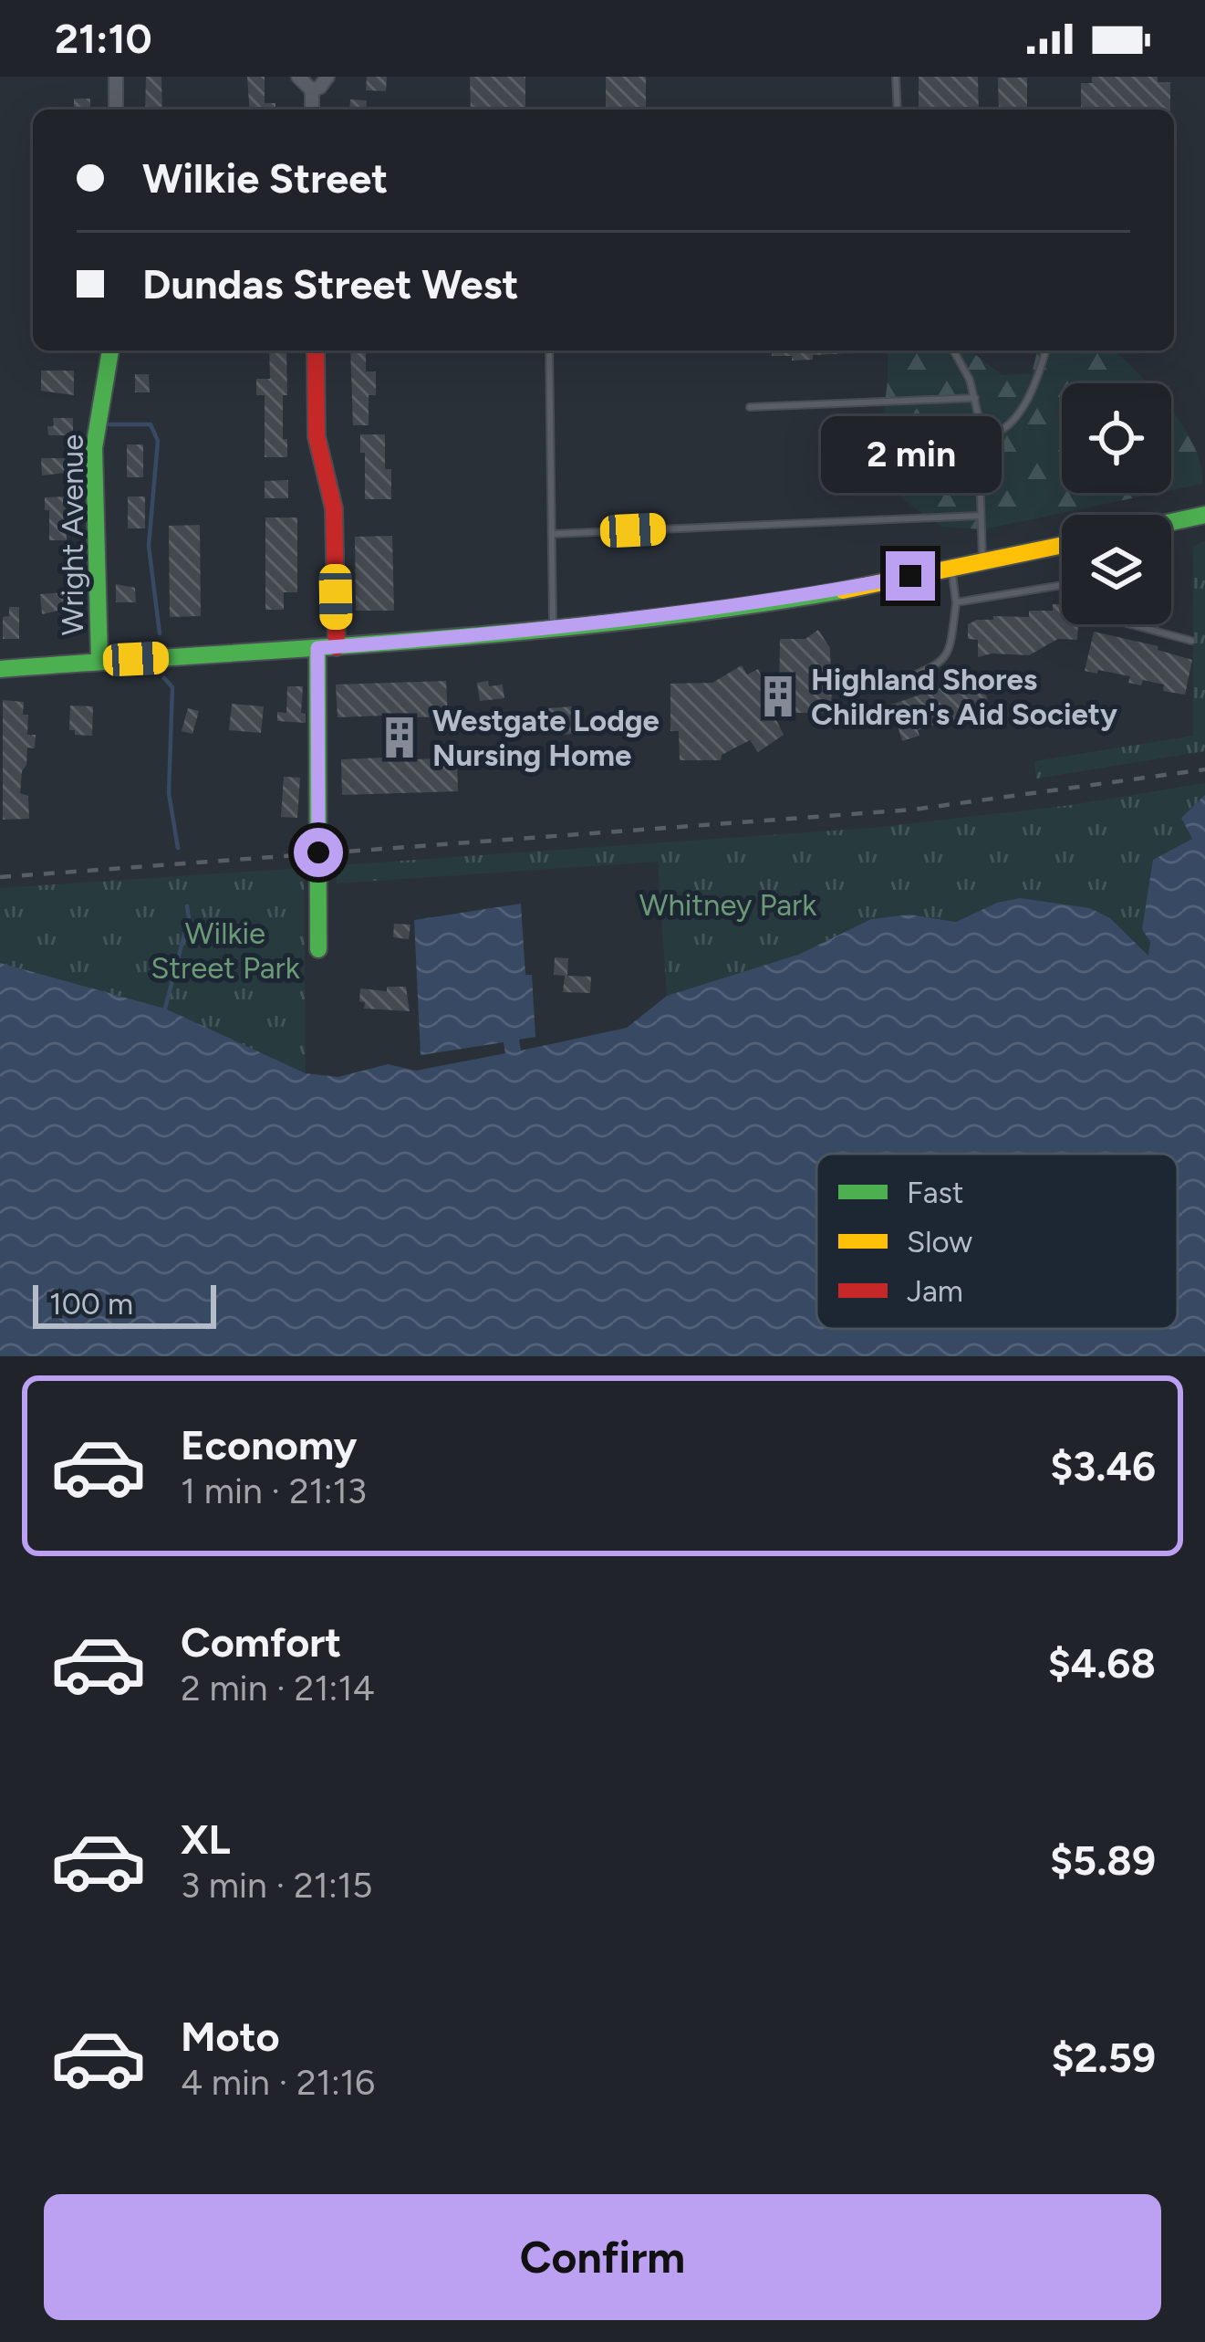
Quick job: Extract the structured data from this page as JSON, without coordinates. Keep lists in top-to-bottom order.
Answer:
{
  "streets": {
    "main road": ["Wright Avenue"]
  },
  "parks": ["Whitney Park", "Wilkie Street Park"],
  "places": {
    "building": ["Highland Shores Children's Aid Society", "Westgate Lodge Nursing Home"]
  },
  "legend": ["Fast", "Slow", "Jam"],
  "scale_bar": "100 m",
  "page": {
    "status": "21:10",
    "banner": ["Wilkie Street", "Dundas Street West"],
    "bubble": "2 min",
    "scale": "100 m",
    "list": [
      {
        "name": "Economy",
        "note": "1 min · 21:13",
        "value": "$3.46"
      },
      {
        "name": "Comfort",
        "note": "2 min · 21:14",
        "value": "$4.68"
      },
      {
        "name": "XL",
        "note": "3 min · 21:15",
        "value": "$5.89"
      },
      {
        "name": "Moto",
        "note": "4 min · 21:16",
        "value": "$2.59"
      }
    ],
    "buttons": "Confirm"
  }
}
